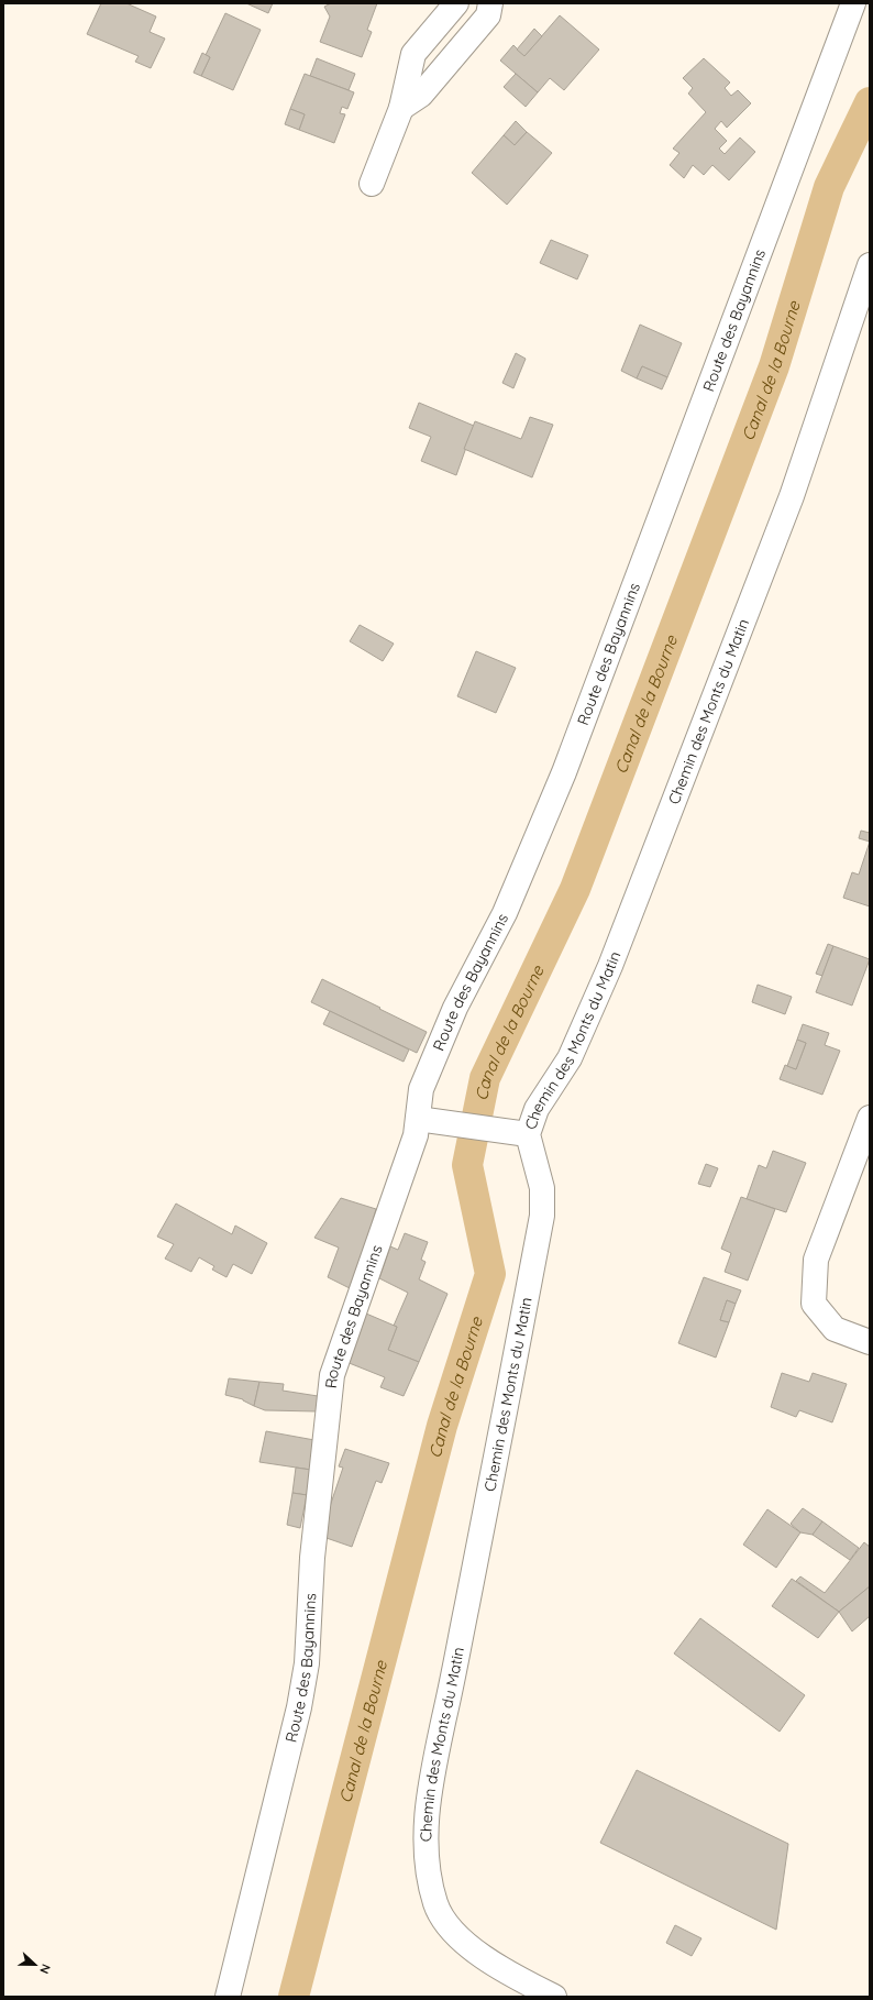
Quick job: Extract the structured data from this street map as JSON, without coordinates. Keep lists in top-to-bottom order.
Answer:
{
  "streets": {
    "street": ["Route des Bayannins", "Chemin des Monts du Matin"]
  },
  "water": ["Canal de la Bourne"],
  "north": "right"
}
